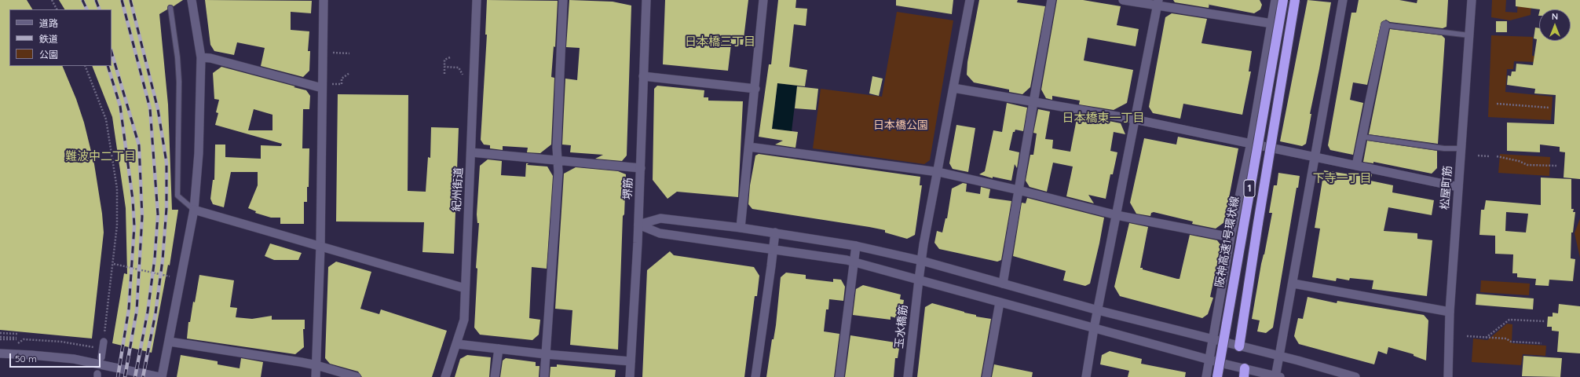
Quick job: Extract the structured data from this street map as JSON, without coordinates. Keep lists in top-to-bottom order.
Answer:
{
  "streets": {
    "highway": ["1", "阪神高速1号環状線"],
    "street": [
      "松屋町筋",
      "堺筋",
      "紀州街道",
      "玉水橋筋"
    ]
  },
  "districts": [
    "日本橋三丁目",
    "日本橋東一丁目",
    "難波中二丁目",
    "下寺一丁目"
  ],
  "parks": ["日本橋公園"],
  "legend": ["道路", "鉄道", "公園"],
  "scale_bar": "50 m",
  "north": "top"
}
